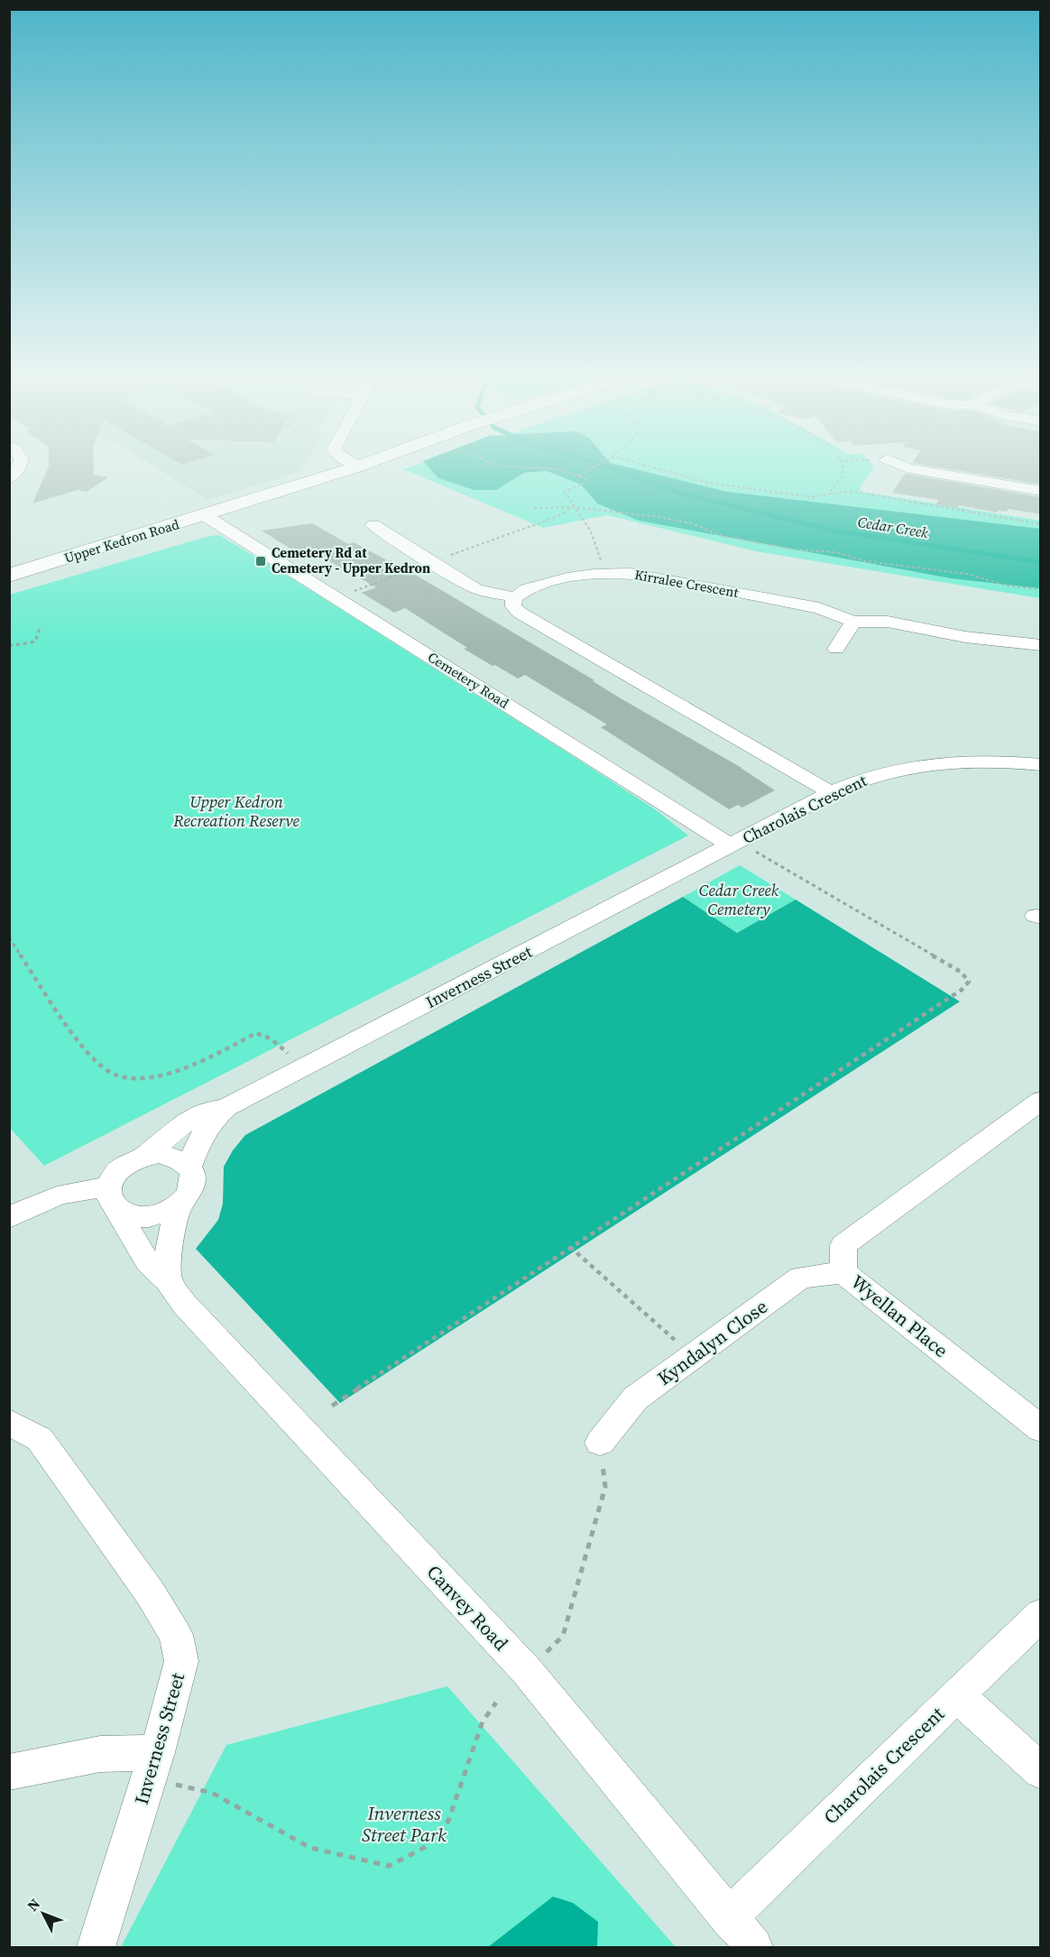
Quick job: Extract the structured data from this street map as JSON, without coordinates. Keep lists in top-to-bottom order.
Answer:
{
  "streets": {
    "main road": ["Upper Kedron Road"],
    "street": [
      "Kirralee Crescent",
      "Cemetery Road",
      "Charolais Crescent",
      "Inverness Street",
      "Wyellan Place",
      "Kyndalyn Close",
      "Canvey Road"
    ]
  },
  "crossings": [
    ["Upper Kedron Road", "Cemetery Road"],
    ["Cemetery Road", "Charolais Crescent"],
    ["Cemetery Road", "Inverness Street"],
    ["Charolais Crescent", "Inverness Street"],
    ["Charolais Crescent", "Canvey Road"],
    ["Inverness Street", "Canvey Road"],
    ["Wyellan Place", "Kyndalyn Close"]
  ],
  "water": ["Cedar Creek"],
  "parks": ["Upper Kedron Recreation Reserve", "Cedar Creek Cemetery", "Inverness Street Park"],
  "places": {
    "transit": ["Cemetery Rd at Cemetery - Upper Kedron"]
  },
  "north": "top left"
}
